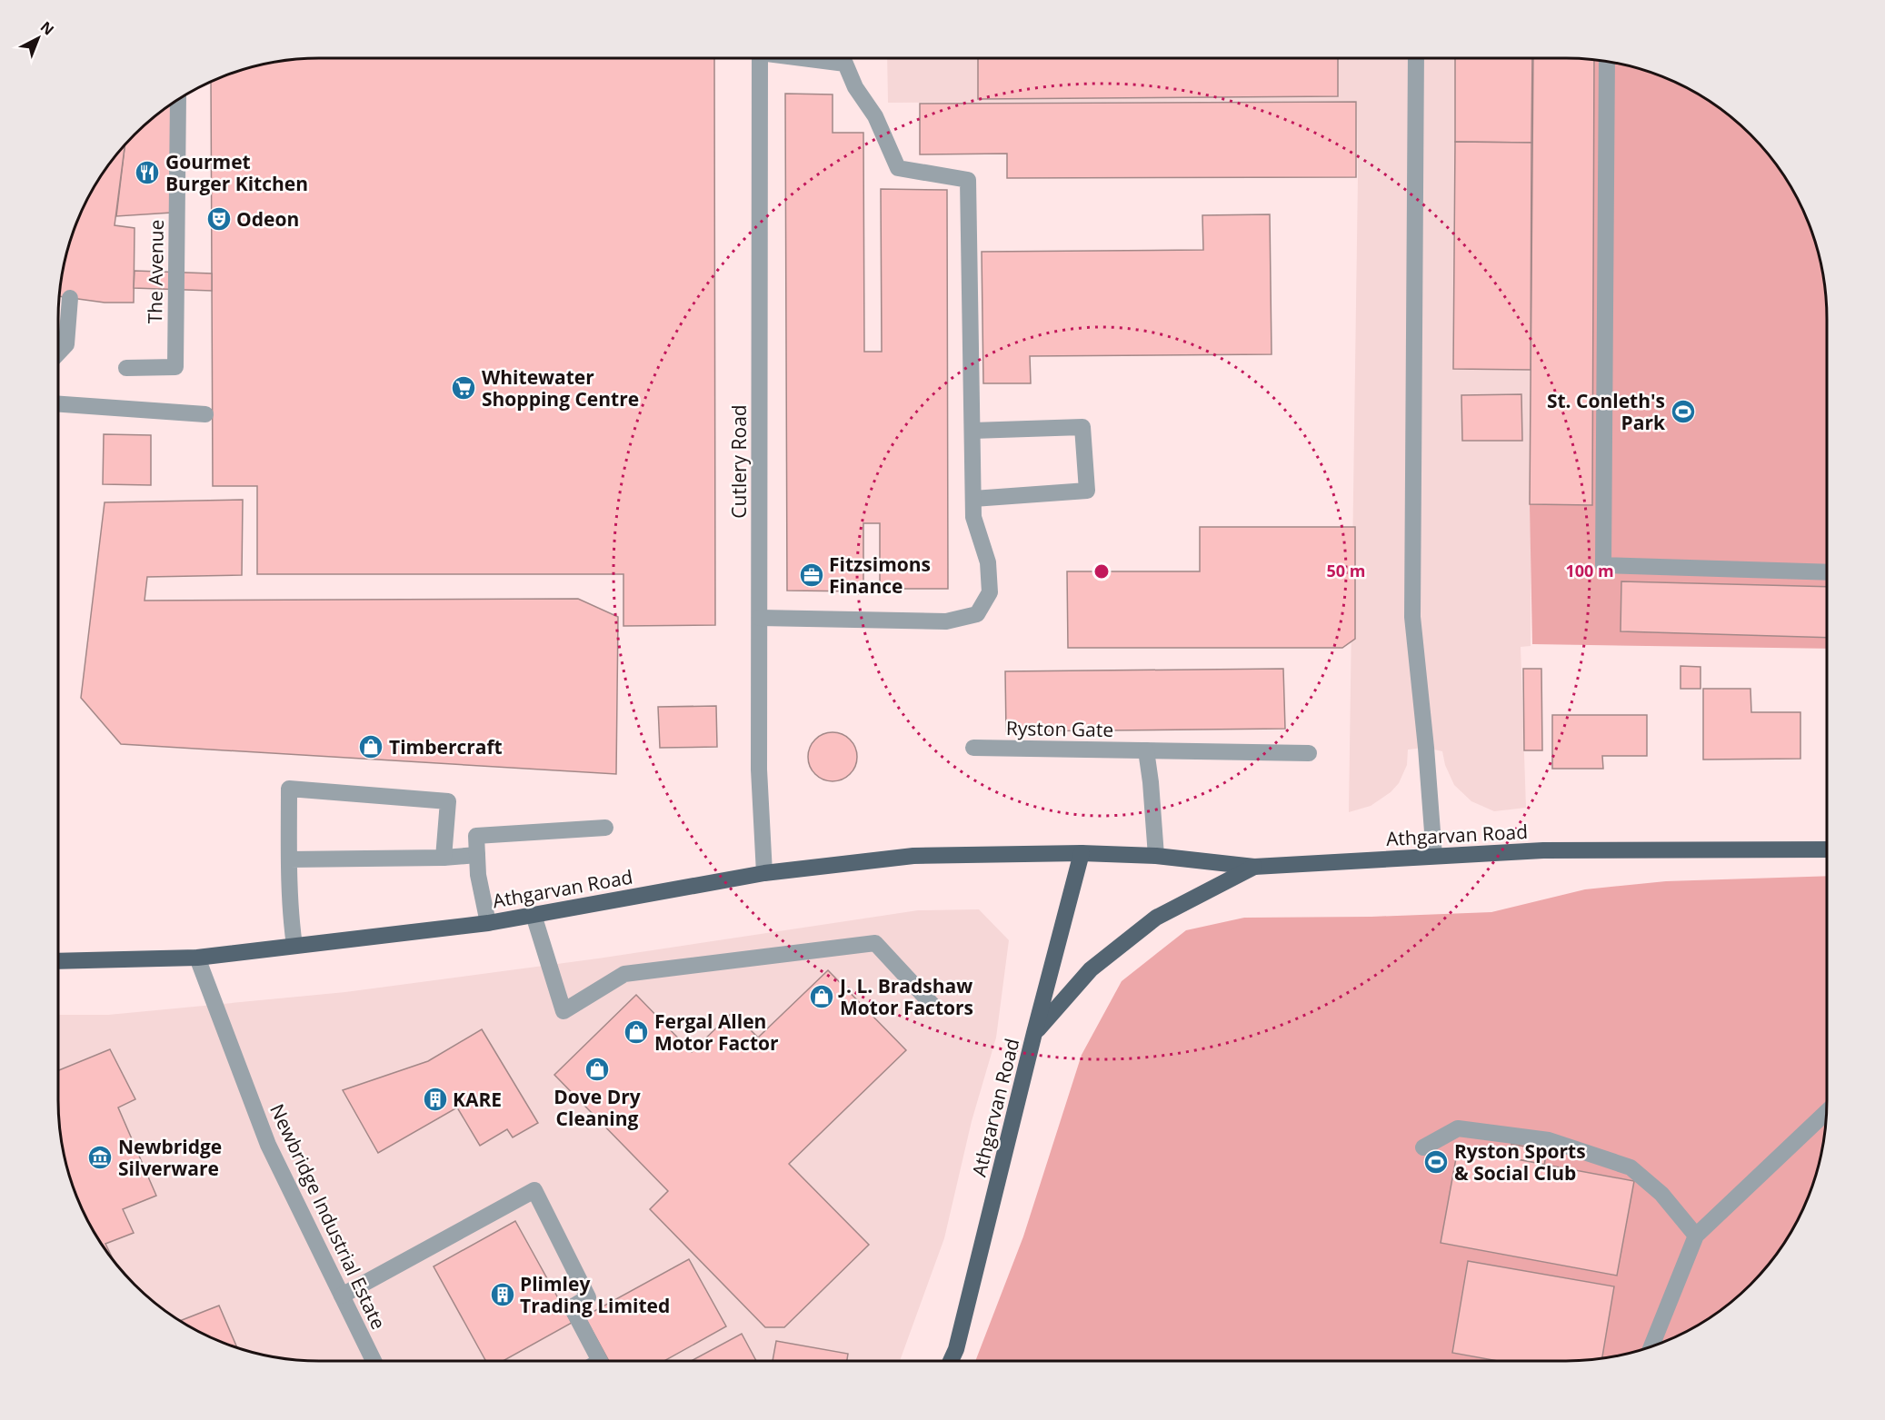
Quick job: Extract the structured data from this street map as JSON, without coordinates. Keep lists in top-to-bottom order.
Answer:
{
  "streets": {
    "main road": ["Athgarvan Road"],
    "street": [
      "The Avenue",
      "Cutlery Road",
      "Ryston Gate",
      "Newbridge Industrial Estate"
    ]
  },
  "crossings": [
    ["Cutlery Road", "Athgarvan Road"],
    ["Athgarvan Road", "Newbridge Industrial Estate"]
  ],
  "places": {
    "restaurant": ["Gourmet Burger Kitchen"],
    "theatre": ["Odeon"],
    "supermarket": ["Whitewater Shopping Centre"],
    "sports": ["St. Conleth's Park", "Ryston Sports & Social Club"],
    "office": ["Fitzsimons Finance"],
    "shop": [
      "Timbercraft",
      "J. L. Bradshaw Motor Factors",
      "Fergal Allen Motor Factor",
      "Dove Dry Cleaning"
    ],
    "building": ["KARE", "Plimley Trading Limited"],
    "museum": ["Newbridge Silverware"]
  },
  "north": "top right",
  "rings": ["50 m", "100 m"]
}
